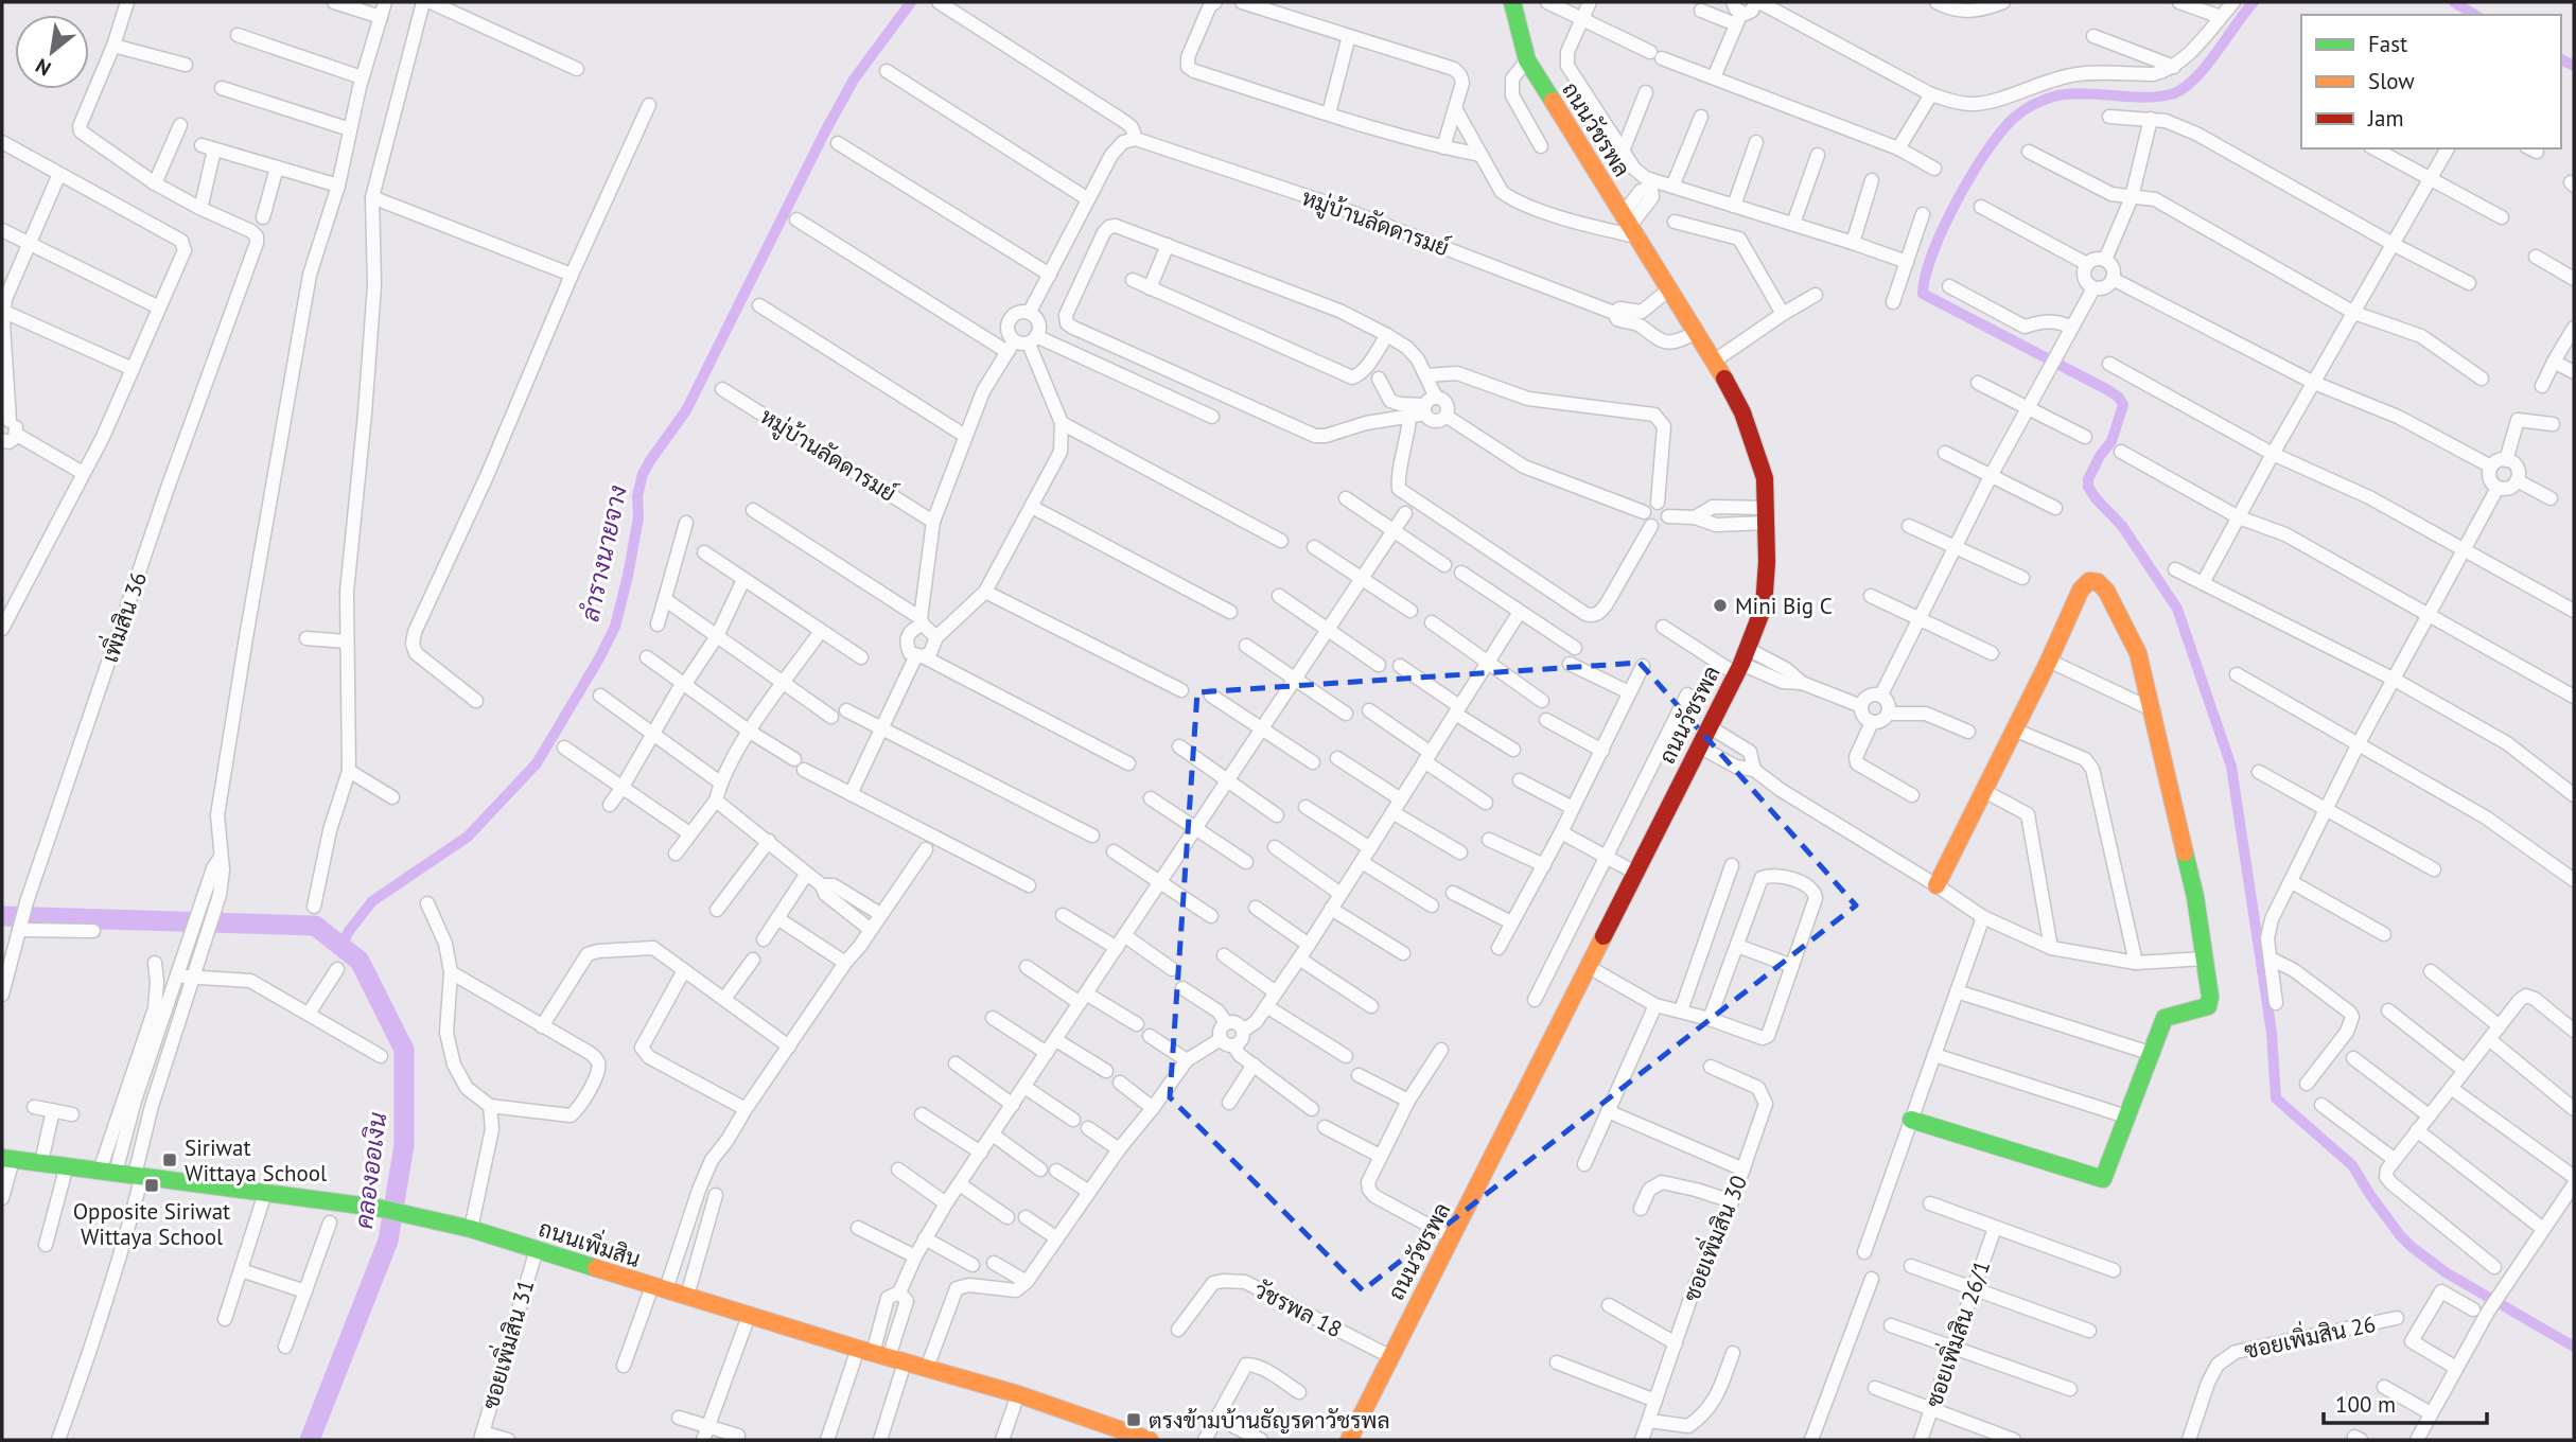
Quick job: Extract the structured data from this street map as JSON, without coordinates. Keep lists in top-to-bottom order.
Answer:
{
  "streets": {
    "street": [
      "ถนนวัชรพล",
      "หมู่บ้านลัดดารมย์",
      "เพิ่มสิน 36",
      "ซอยเพิ่มสิน 30",
      "ถนนเพิ่มสิน",
      "วัชรพล 18",
      "ซอยเพิ่มสิน 26/1",
      "ซอยเพิ่มสิน 26",
      "ซอยเพิ่มสิน 31"
    ]
  },
  "crossings": [
    ["ถนนวัชรพล", "หมู่บ้านลัดดารมย์"],
    ["ถนนวัชรพล", "วัชรพล 18"],
    ["ถนนเพิ่มสิน", "ซอยเพิ่มสิน 31"]
  ],
  "water": ["ลำรางนายจาง", "คลองออเงิน"],
  "places": {
    "other": ["Mini Big C"],
    "transit": ["Siriwat Wittaya School", "Opposite Siriwat Wittaya School", "ตรงข้ามบ้านธัญรดาวัชรพล"]
  },
  "legend": ["Fast", "Slow", "Jam"],
  "scale_bar": "100 m",
  "north": "bottom left"
}
